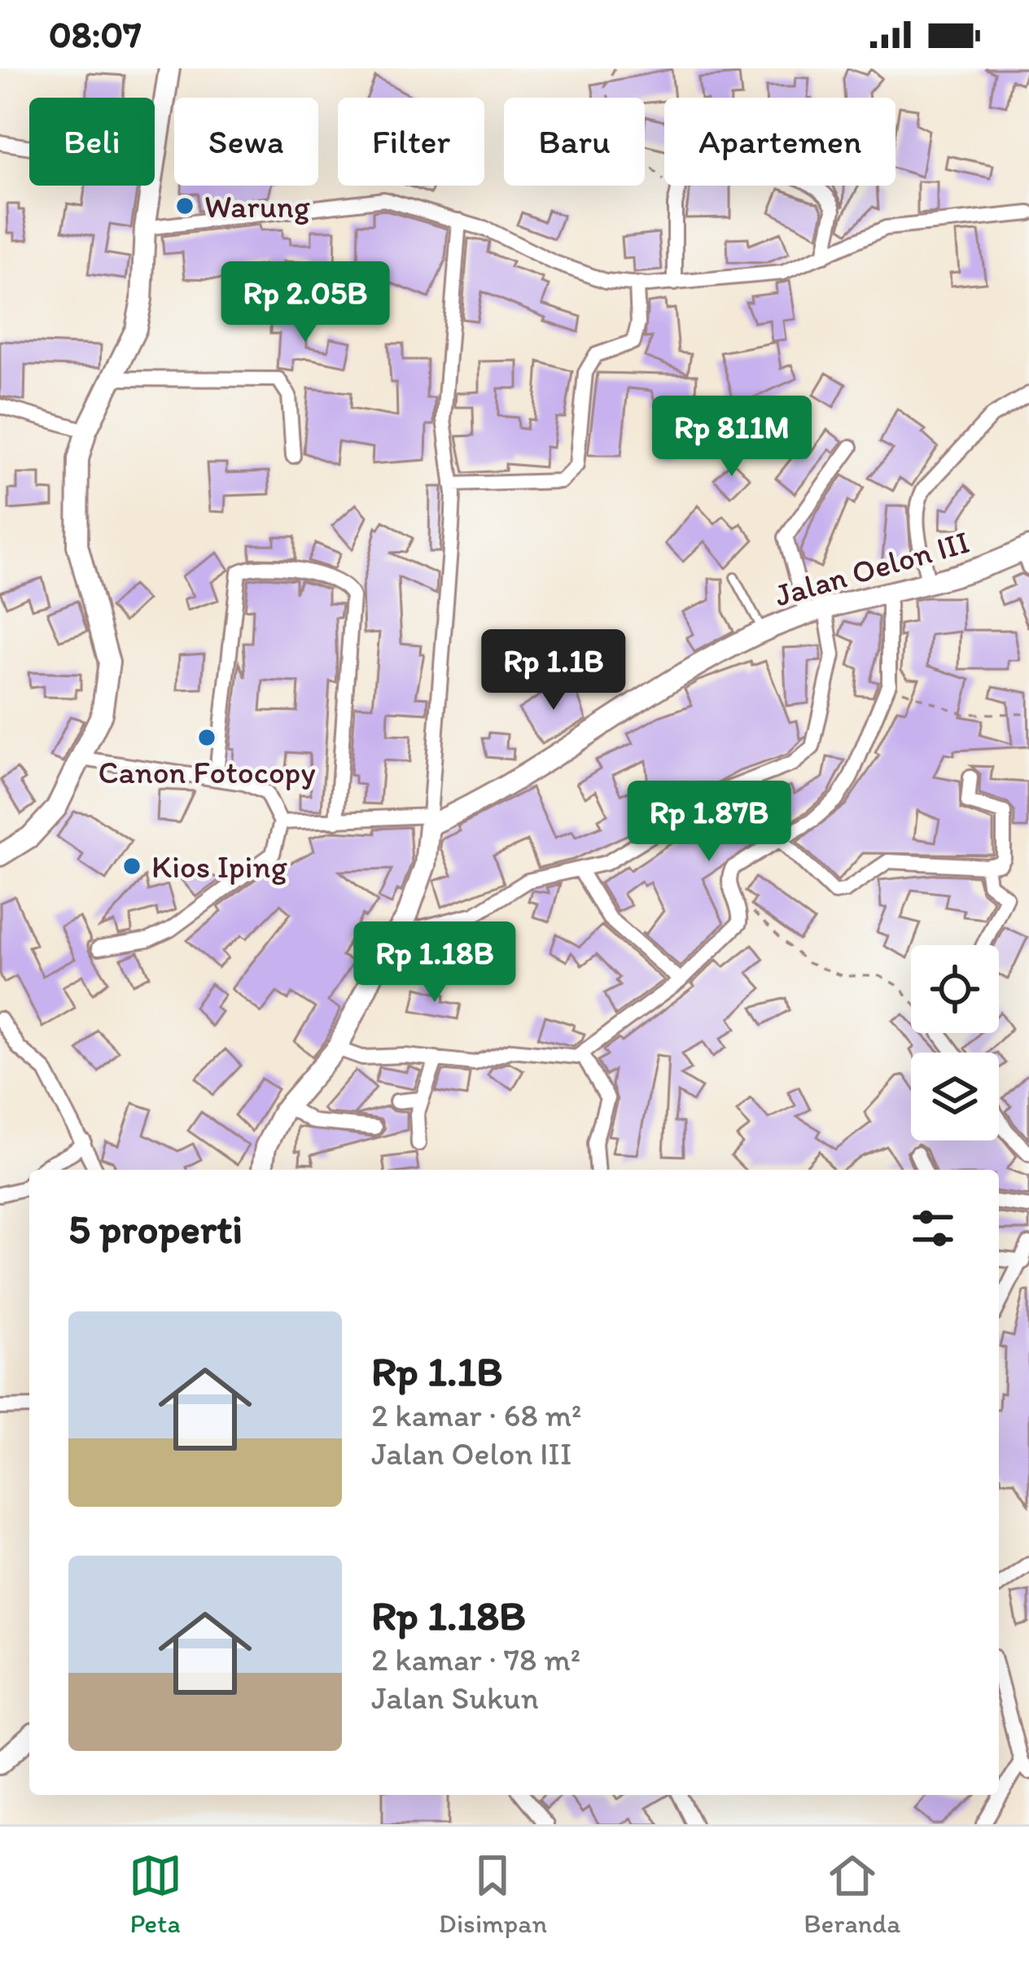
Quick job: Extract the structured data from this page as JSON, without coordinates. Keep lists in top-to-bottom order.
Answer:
{
  "streets": {
    "street": ["Jalan Oelon III"]
  },
  "places": ["Warung", "Canon Fotocopy", "Kios Iping"],
  "page": {
    "status": "08:07",
    "chip": [
      "Beli",
      "Sewa",
      "Filter",
      "Baru",
      "Apartemen"
    ],
    "price": [
      "Rp 2.05B",
      "Rp 811M",
      "Rp 1.1B",
      "Rp 1.87B",
      "Rp 1.18B"
    ],
    "heading": "5 properti",
    "list": [
      {
        "name": "Rp 1.1B",
        "note": "2 kamar · 68 m² · Jalan Oelon III"
      },
      {
        "name": "Rp 1.18B",
        "note": "2 kamar · 78 m² · Jalan Sukun"
      }
    ],
    "tabs": ["Peta", "Disimpan", "Beranda"]
  }
}
